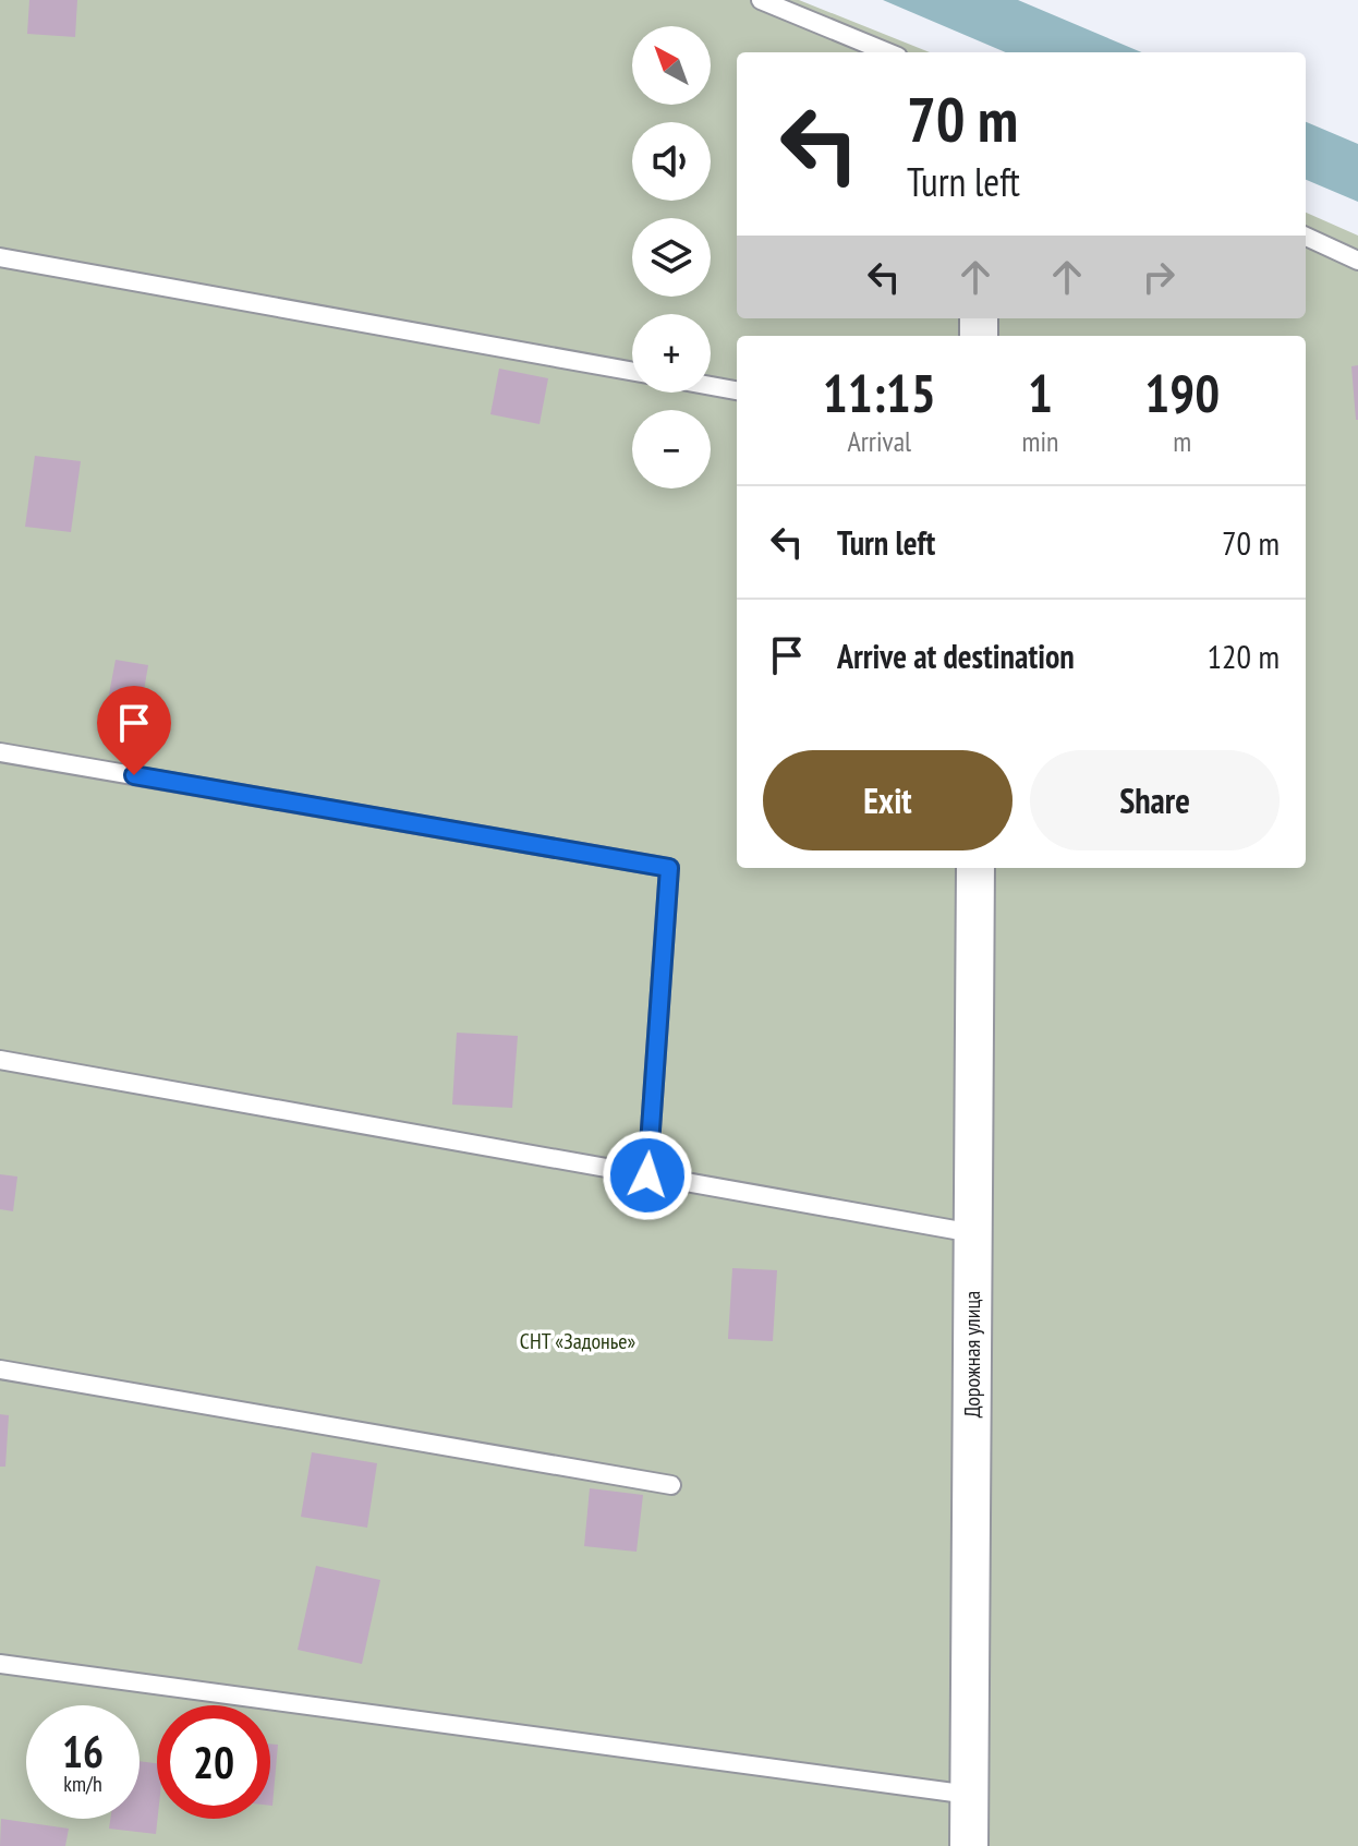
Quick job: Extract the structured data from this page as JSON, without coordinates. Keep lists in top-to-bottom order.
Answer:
{
  "streets": {
    "street": ["Дорожная улица"]
  },
  "parks": ["СНТ «Задонье»"],
  "north": "top left",
  "page": {
    "map_buttons": ["+", "−"],
    "turn": ["70 m", "Turn left"],
    "eta": [
      "11:15",
      "Arrival",
      "1",
      "min",
      "190",
      "m"
    ],
    "list": [
      {
        "name": "Turn left",
        "value": "70 m"
      },
      {
        "name": "Arrive at destination",
        "value": "120 m"
      }
    ],
    "buttons": ["Exit", "Share"],
    "speed": "16 km/h",
    "limit": "20"
  }
}
